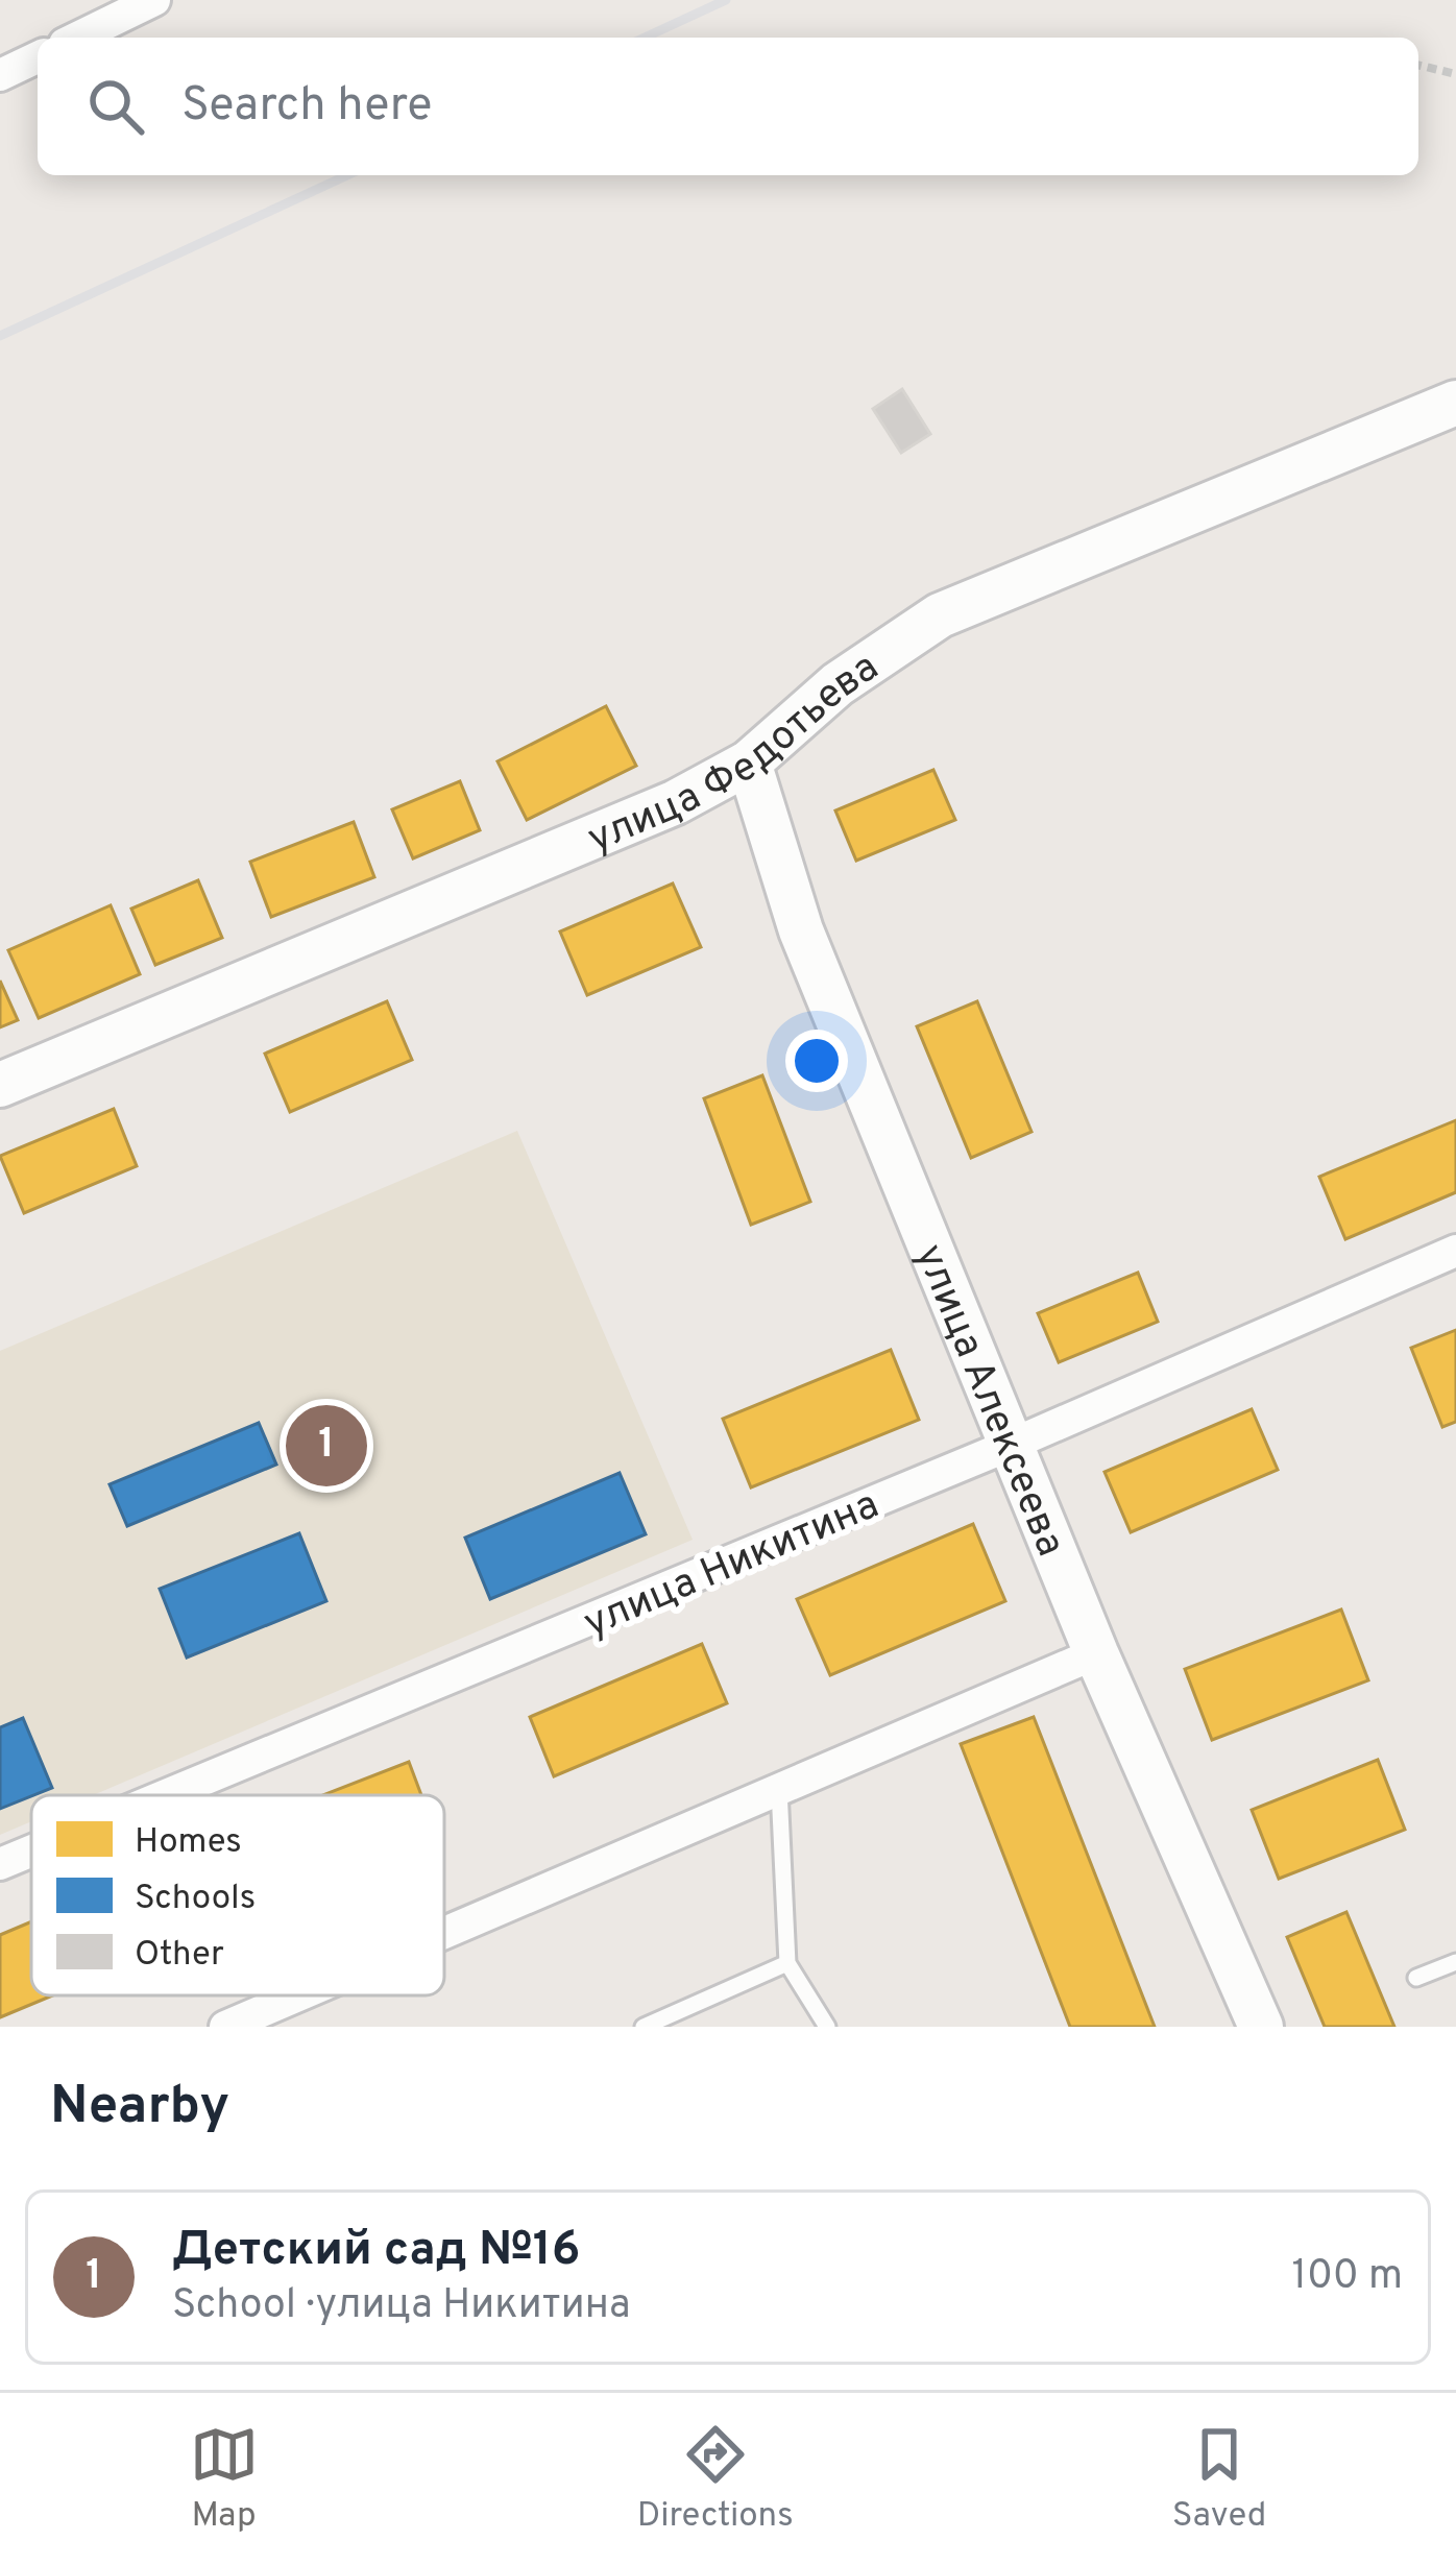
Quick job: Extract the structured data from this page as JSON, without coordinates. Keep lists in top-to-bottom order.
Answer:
{
  "streets": {
    "main road": ["улица Федотьева", "улица Алексеева"],
    "street": ["улица Никитина"]
  },
  "crossings": [
    ["улица Федотьева", "улица Алексеева"],
    ["улица Алексеева", "улица Никитина"]
  ],
  "legend": ["Homes", "Schools", "Other"],
  "page": {
    "search": "Search here",
    "pins": "1",
    "heading": "Nearby",
    "list": [
      {
        "mark": "1",
        "name": "Детский сад №16",
        "note": "School · улица Никитина",
        "value": "100 m"
      }
    ],
    "nav": ["Map", "Directions", "Saved"]
  }
}
